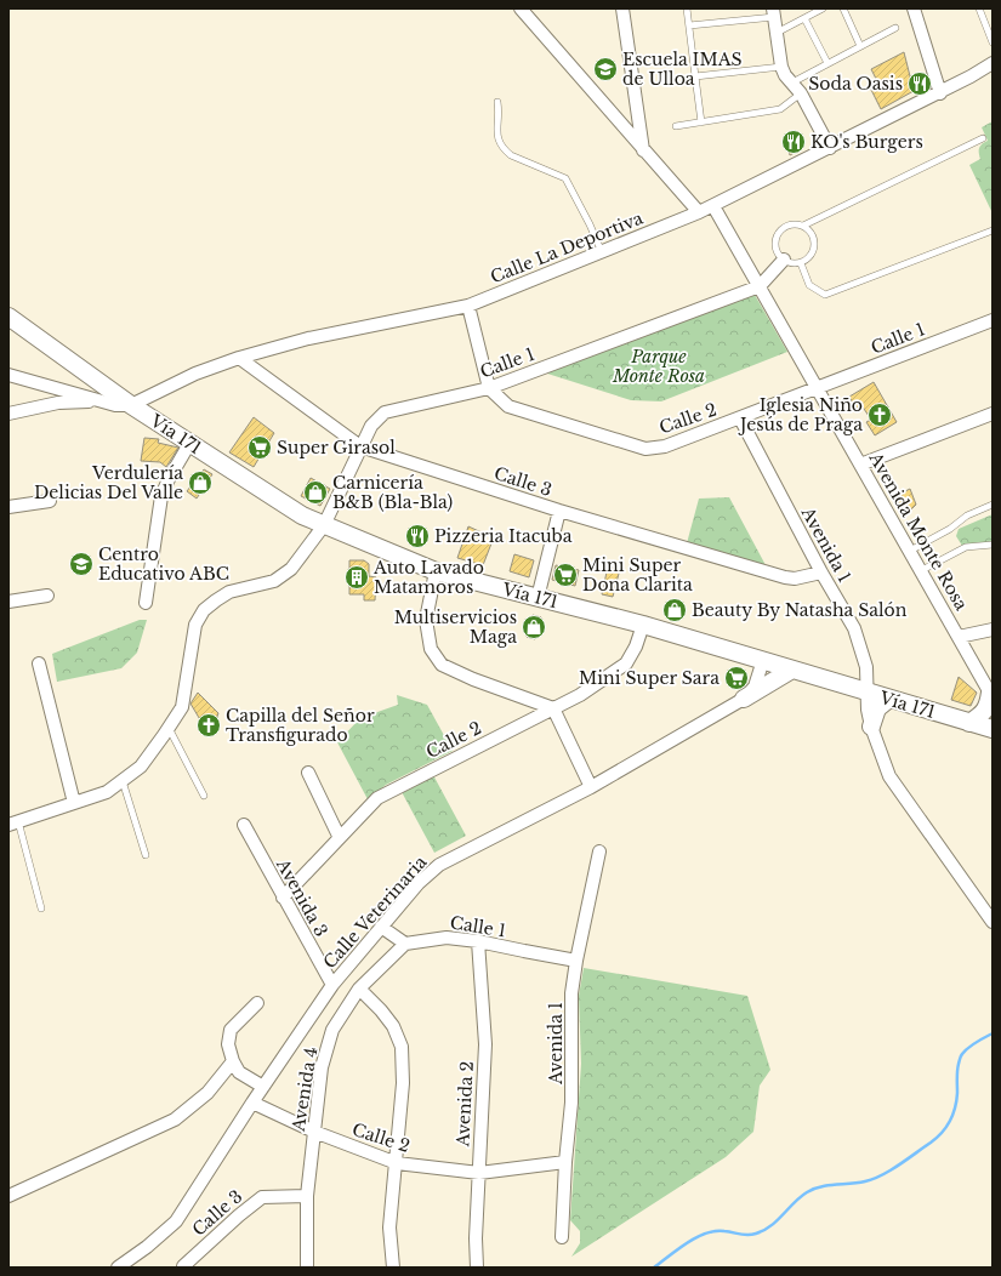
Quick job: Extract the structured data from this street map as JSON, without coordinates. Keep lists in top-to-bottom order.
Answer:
{
  "streets": {
    "main road": ["Vía 171"],
    "street": [
      "Calle La Deportiva",
      "Calle 1",
      "Calle 2",
      "Calle 3",
      "Avenida Monte Rosa",
      "Avenida 1",
      "Avenida 3",
      "Calle Veterinaria",
      "Avenida 4",
      "Avenida 2"
    ]
  },
  "crossings": [
    ["Calle La Deportiva", "Vía 171"],
    ["Calle La Deportiva", "Calle 3"],
    ["Calle La Deportiva", "Avenida Monte Rosa"],
    ["Calle 1", "Calle 2"],
    ["Calle 1", "Vía 171"],
    ["Calle 1", "Calle 3"],
    ["Calle 1", "Avenida Monte Rosa"],
    ["Calle 1", "Avenida 1"],
    ["Calle 1", "Avenida 4"],
    ["Calle 1", "Avenida 2"],
    ["Calle 2", "Vía 171"],
    ["Calle 2", "Avenida Monte Rosa"],
    ["Calle 2", "Avenida 1"],
    ["Calle 2", "Avenida 3"],
    ["Calle 2", "Calle Veterinaria"],
    ["Calle 2", "Avenida 4"],
    ["Calle 2", "Avenida 2"],
    ["Vía 171", "Avenida 1"],
    ["Vía 171", "Calle Veterinaria"],
    ["Calle 3", "Avenida 1"],
    ["Calle 3", "Avenida 4"],
    ["Avenida 3", "Calle Veterinaria"]
  ],
  "parks": ["Parque Monte Rosa"],
  "places": {
    "school or university": ["Escuela IMAS de Ulloa", "Centro Educativo ABC"],
    "restaurant": ["Soda Oasis", "KO's Burgers", "Pizzeria Itacuba"],
    "church": ["Iglesia Niño Jesús de Praga", "Capilla del Señor Transfigurado"],
    "supermarket": ["Super Girasol", "Mini Super Dona Clarita", "Mini Super Sara"],
    "shop": [
      "Verdulería Delicias Del Valle",
      "Carnicería B&B (Bla-Bla)",
      "Beauty By Natasha Salón",
      "Multiservicios Maga"
    ],
    "building": ["Auto Lavado Matamoros"]
  }
}
